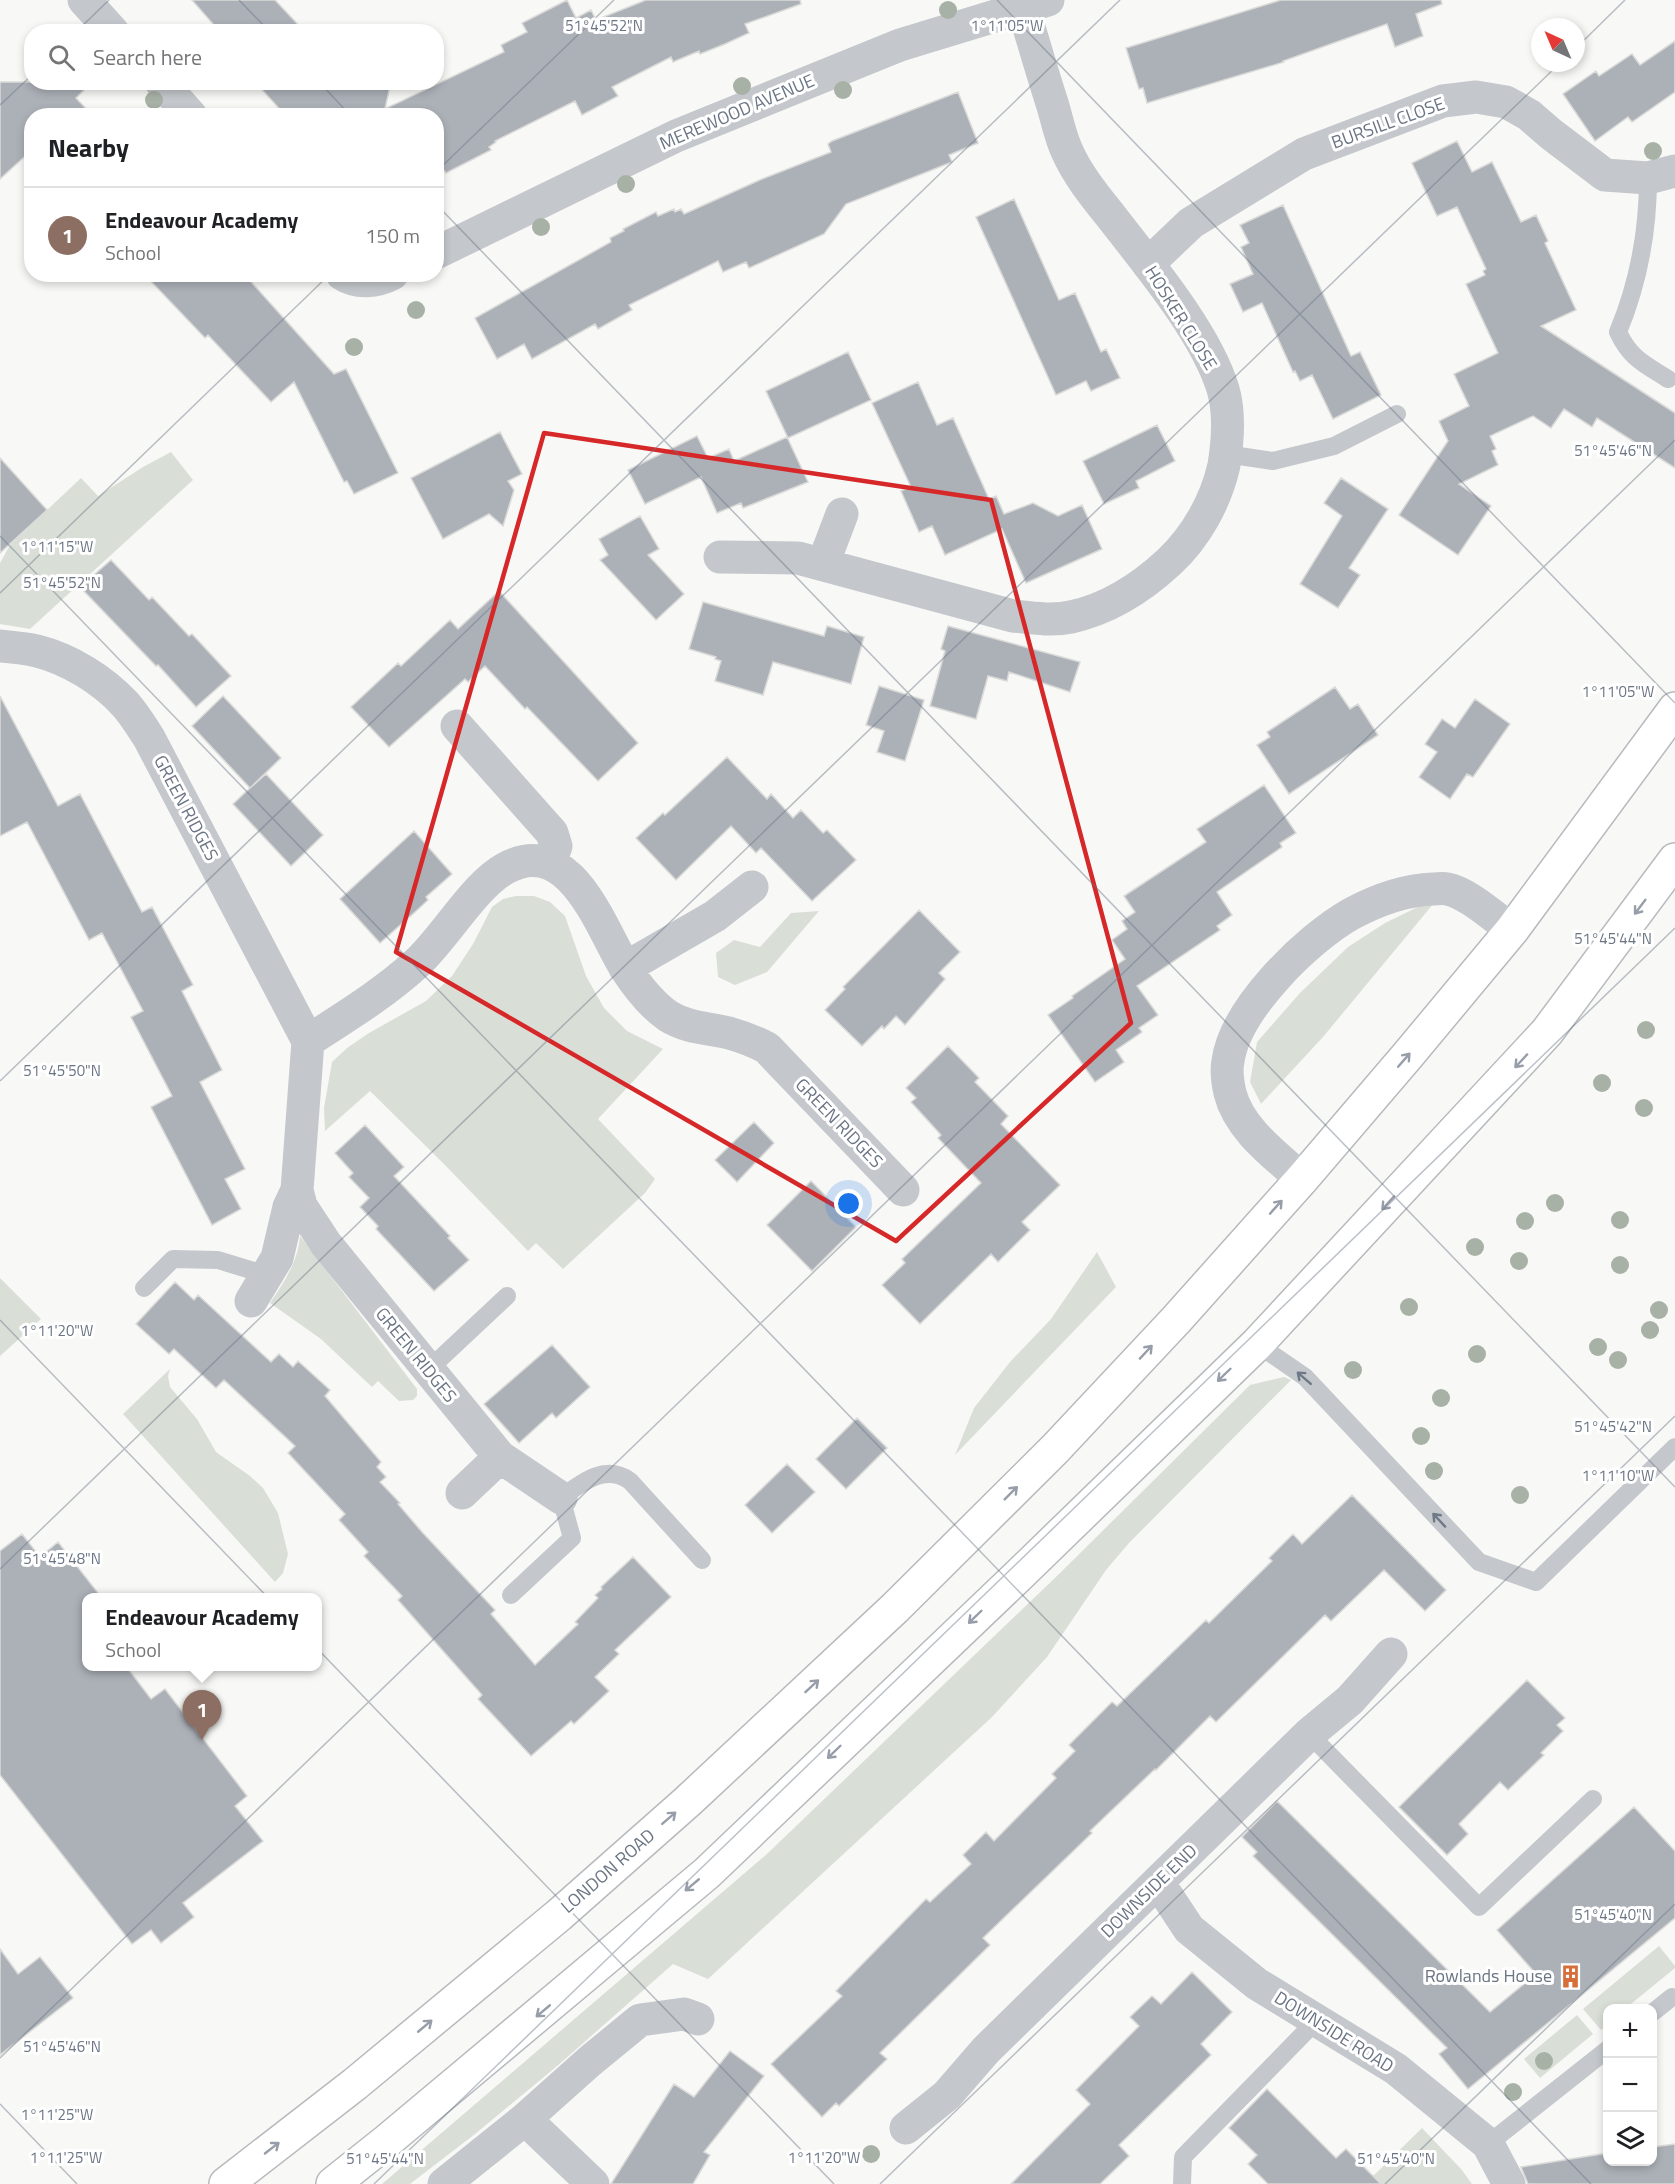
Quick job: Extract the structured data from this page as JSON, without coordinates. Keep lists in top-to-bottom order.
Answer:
{
  "streets": {
    "highway": ["LONDON ROAD"],
    "street": [
      "MEREWOOD AVENUE",
      "BURSILL CLOSE",
      "HOSKER CLOSE",
      "GREEN RIDGES",
      "DOWNSIDE END",
      "DOWNSIDE ROAD"
    ]
  },
  "crossings": [
    ["MEREWOOD AVENUE", "HOSKER CLOSE"],
    ["BURSILL CLOSE", "HOSKER CLOSE"],
    ["DOWNSIDE END", "DOWNSIDE ROAD"]
  ],
  "places": {
    "building": ["Rowlands House"]
  },
  "north": "top left",
  "page": {
    "search": "Search here",
    "heading": "Nearby",
    "list": [
      {
        "mark": "1",
        "name": "Endeavour Academy",
        "note": "School",
        "value": "150 m"
      }
    ],
    "popup": ["Endeavour Academy", "School"],
    "pins": "1",
    "map_buttons": ["+", "−"]
  },
  "coordinates": [
    "51°45'52\"N",
    "1°11'05\"W",
    "51°45'46\"N",
    "1°11'15\"W",
    "51°45'44\"N",
    "51°45'50\"N",
    "1°11'20\"W",
    "51°45'42\"N",
    "1°11'10\"W",
    "51°45'48\"N",
    "51°45'40\"N",
    "1°11'25\"W"
  ]
}
